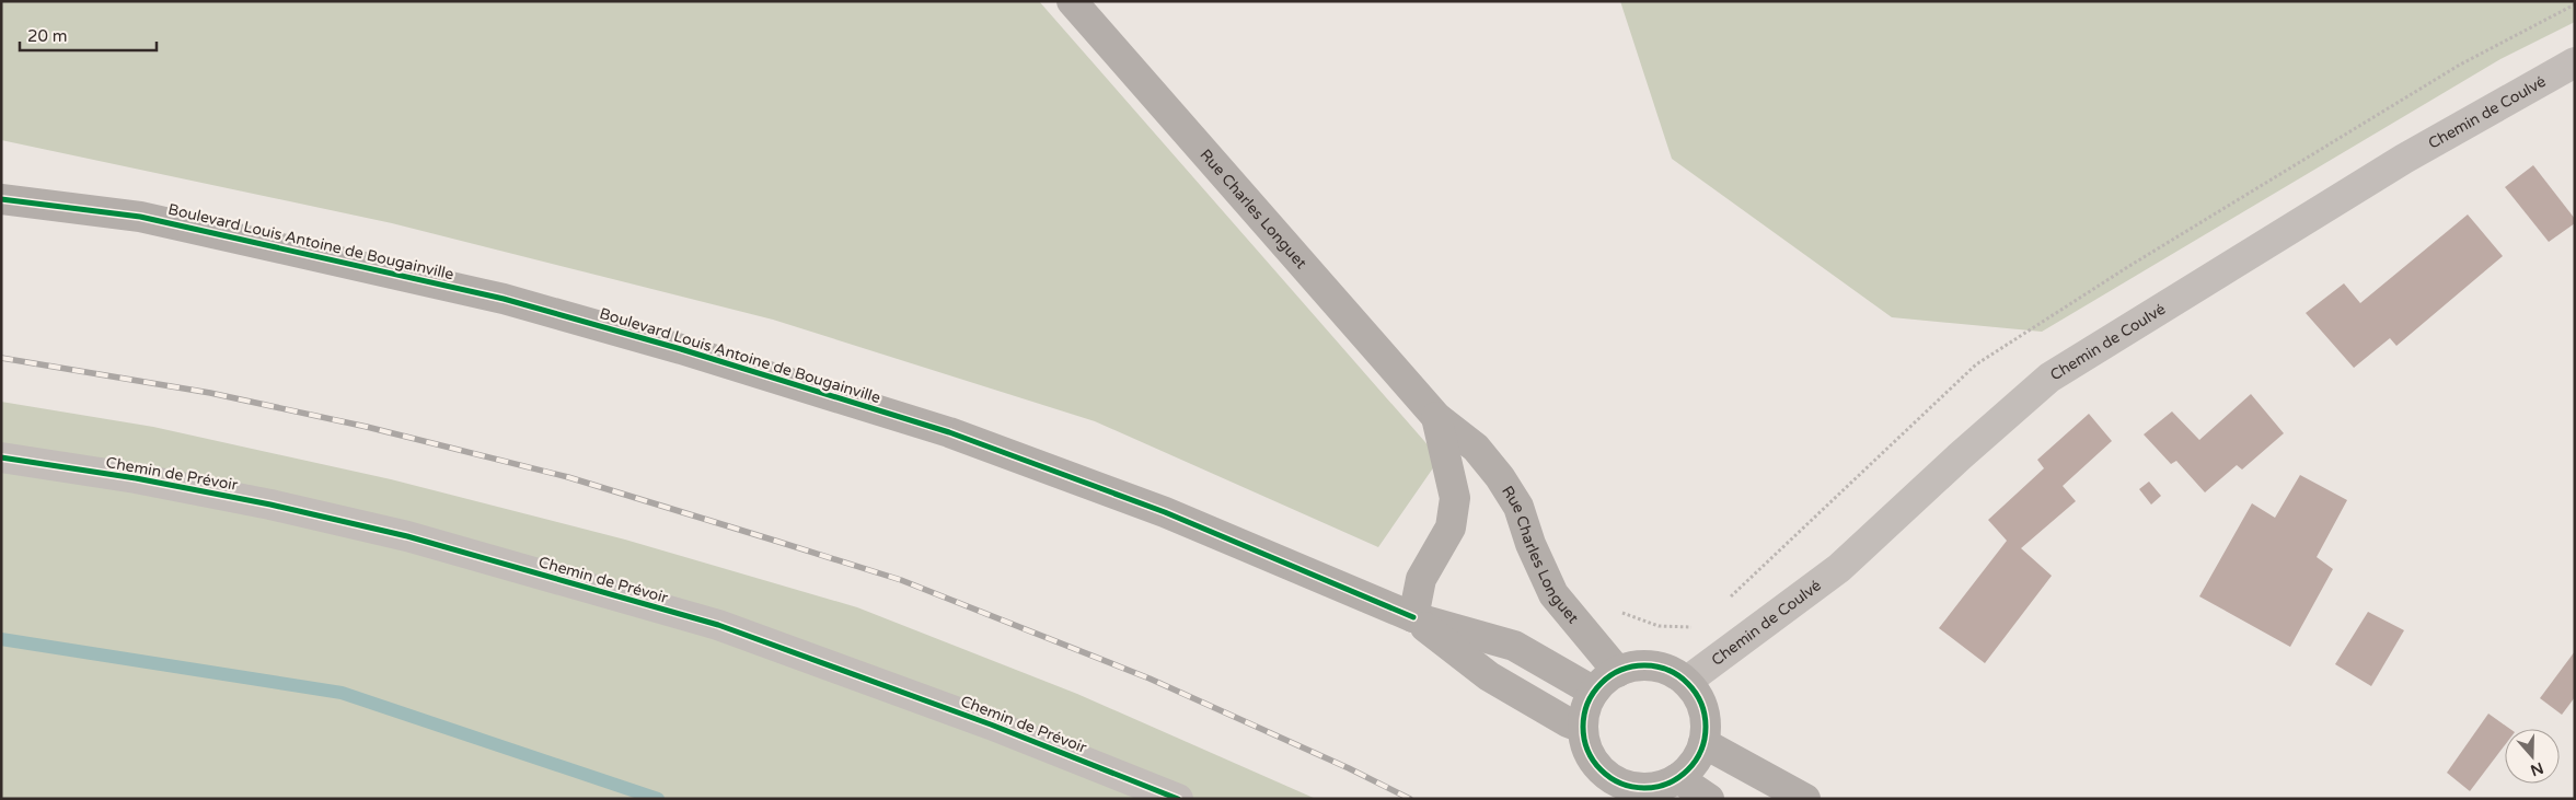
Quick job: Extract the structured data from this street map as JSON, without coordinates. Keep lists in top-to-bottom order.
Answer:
{
  "streets": {
    "main road": ["Rue Charles Longuet", "Boulevard Louis Antoine de Bougainville"],
    "street": ["Chemin de Coulvé", "Chemin de Prévoir"]
  },
  "crossings": [
    ["Chemin de Coulvé", "Rue Charles Longuet"],
    ["Chemin de Coulvé", "Boulevard Louis Antoine de Bougainville"],
    ["Rue Charles Longuet", "Boulevard Louis Antoine de Bougainville"]
  ],
  "scale_bar": "20 m",
  "north": "bottom"
}
